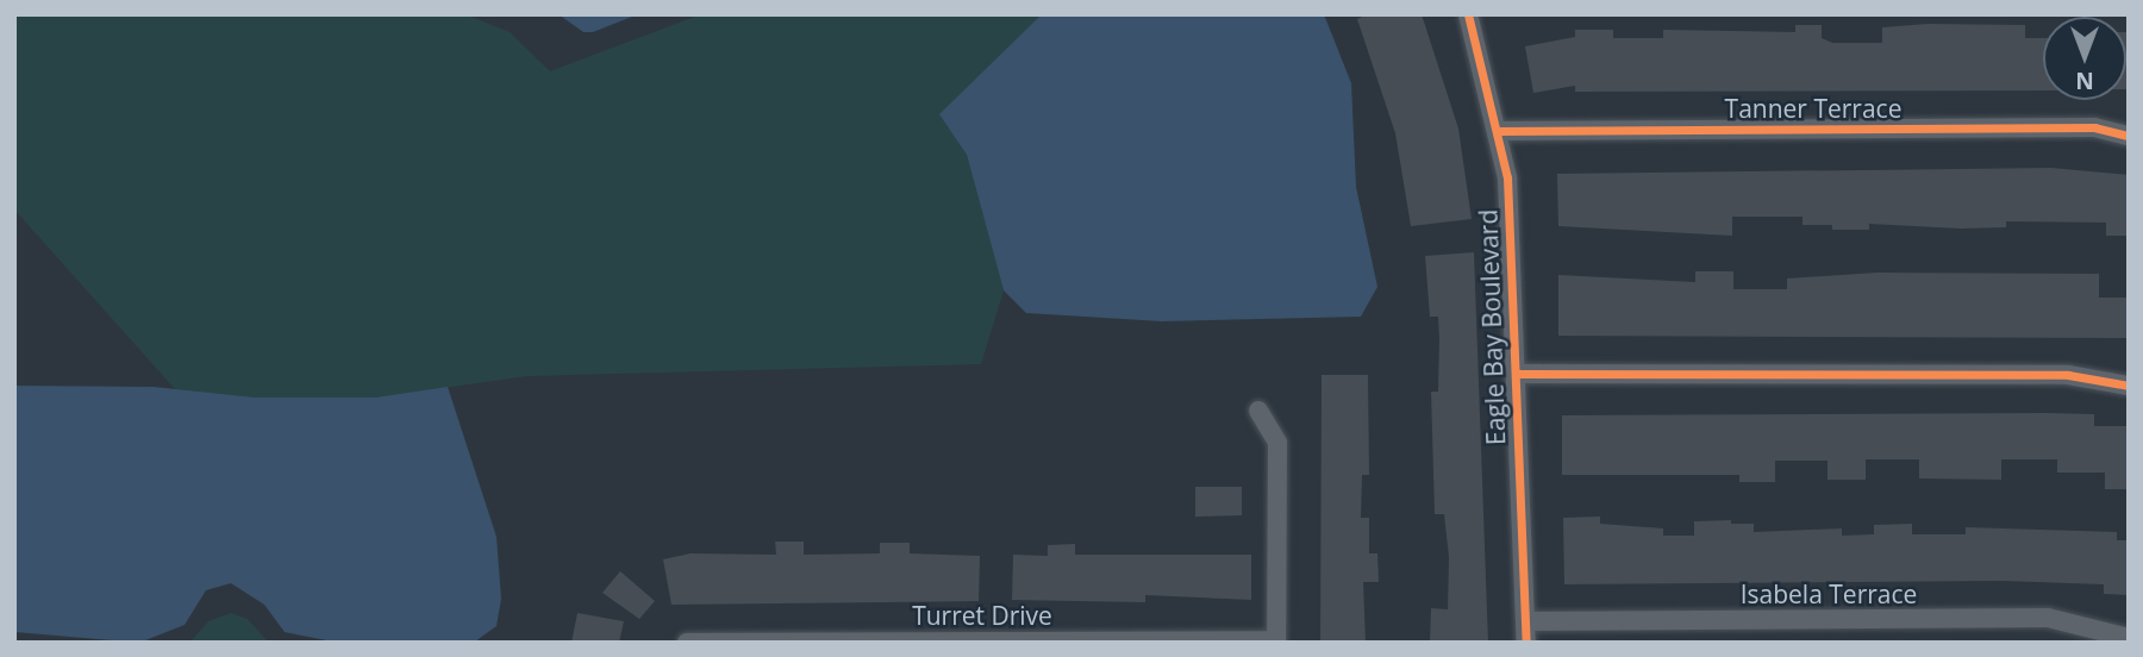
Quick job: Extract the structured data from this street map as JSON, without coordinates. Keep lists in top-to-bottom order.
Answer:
{
  "streets": {
    "street": [
      "Tanner Terrace",
      "Eagle Bay Boulevard",
      "Isabela Terrace",
      "Turret Drive"
    ]
  },
  "crossings": [
    ["Tanner Terrace", "Eagle Bay Boulevard"],
    ["Eagle Bay Boulevard", "Isabela Terrace"]
  ],
  "north": "bottom"
}
